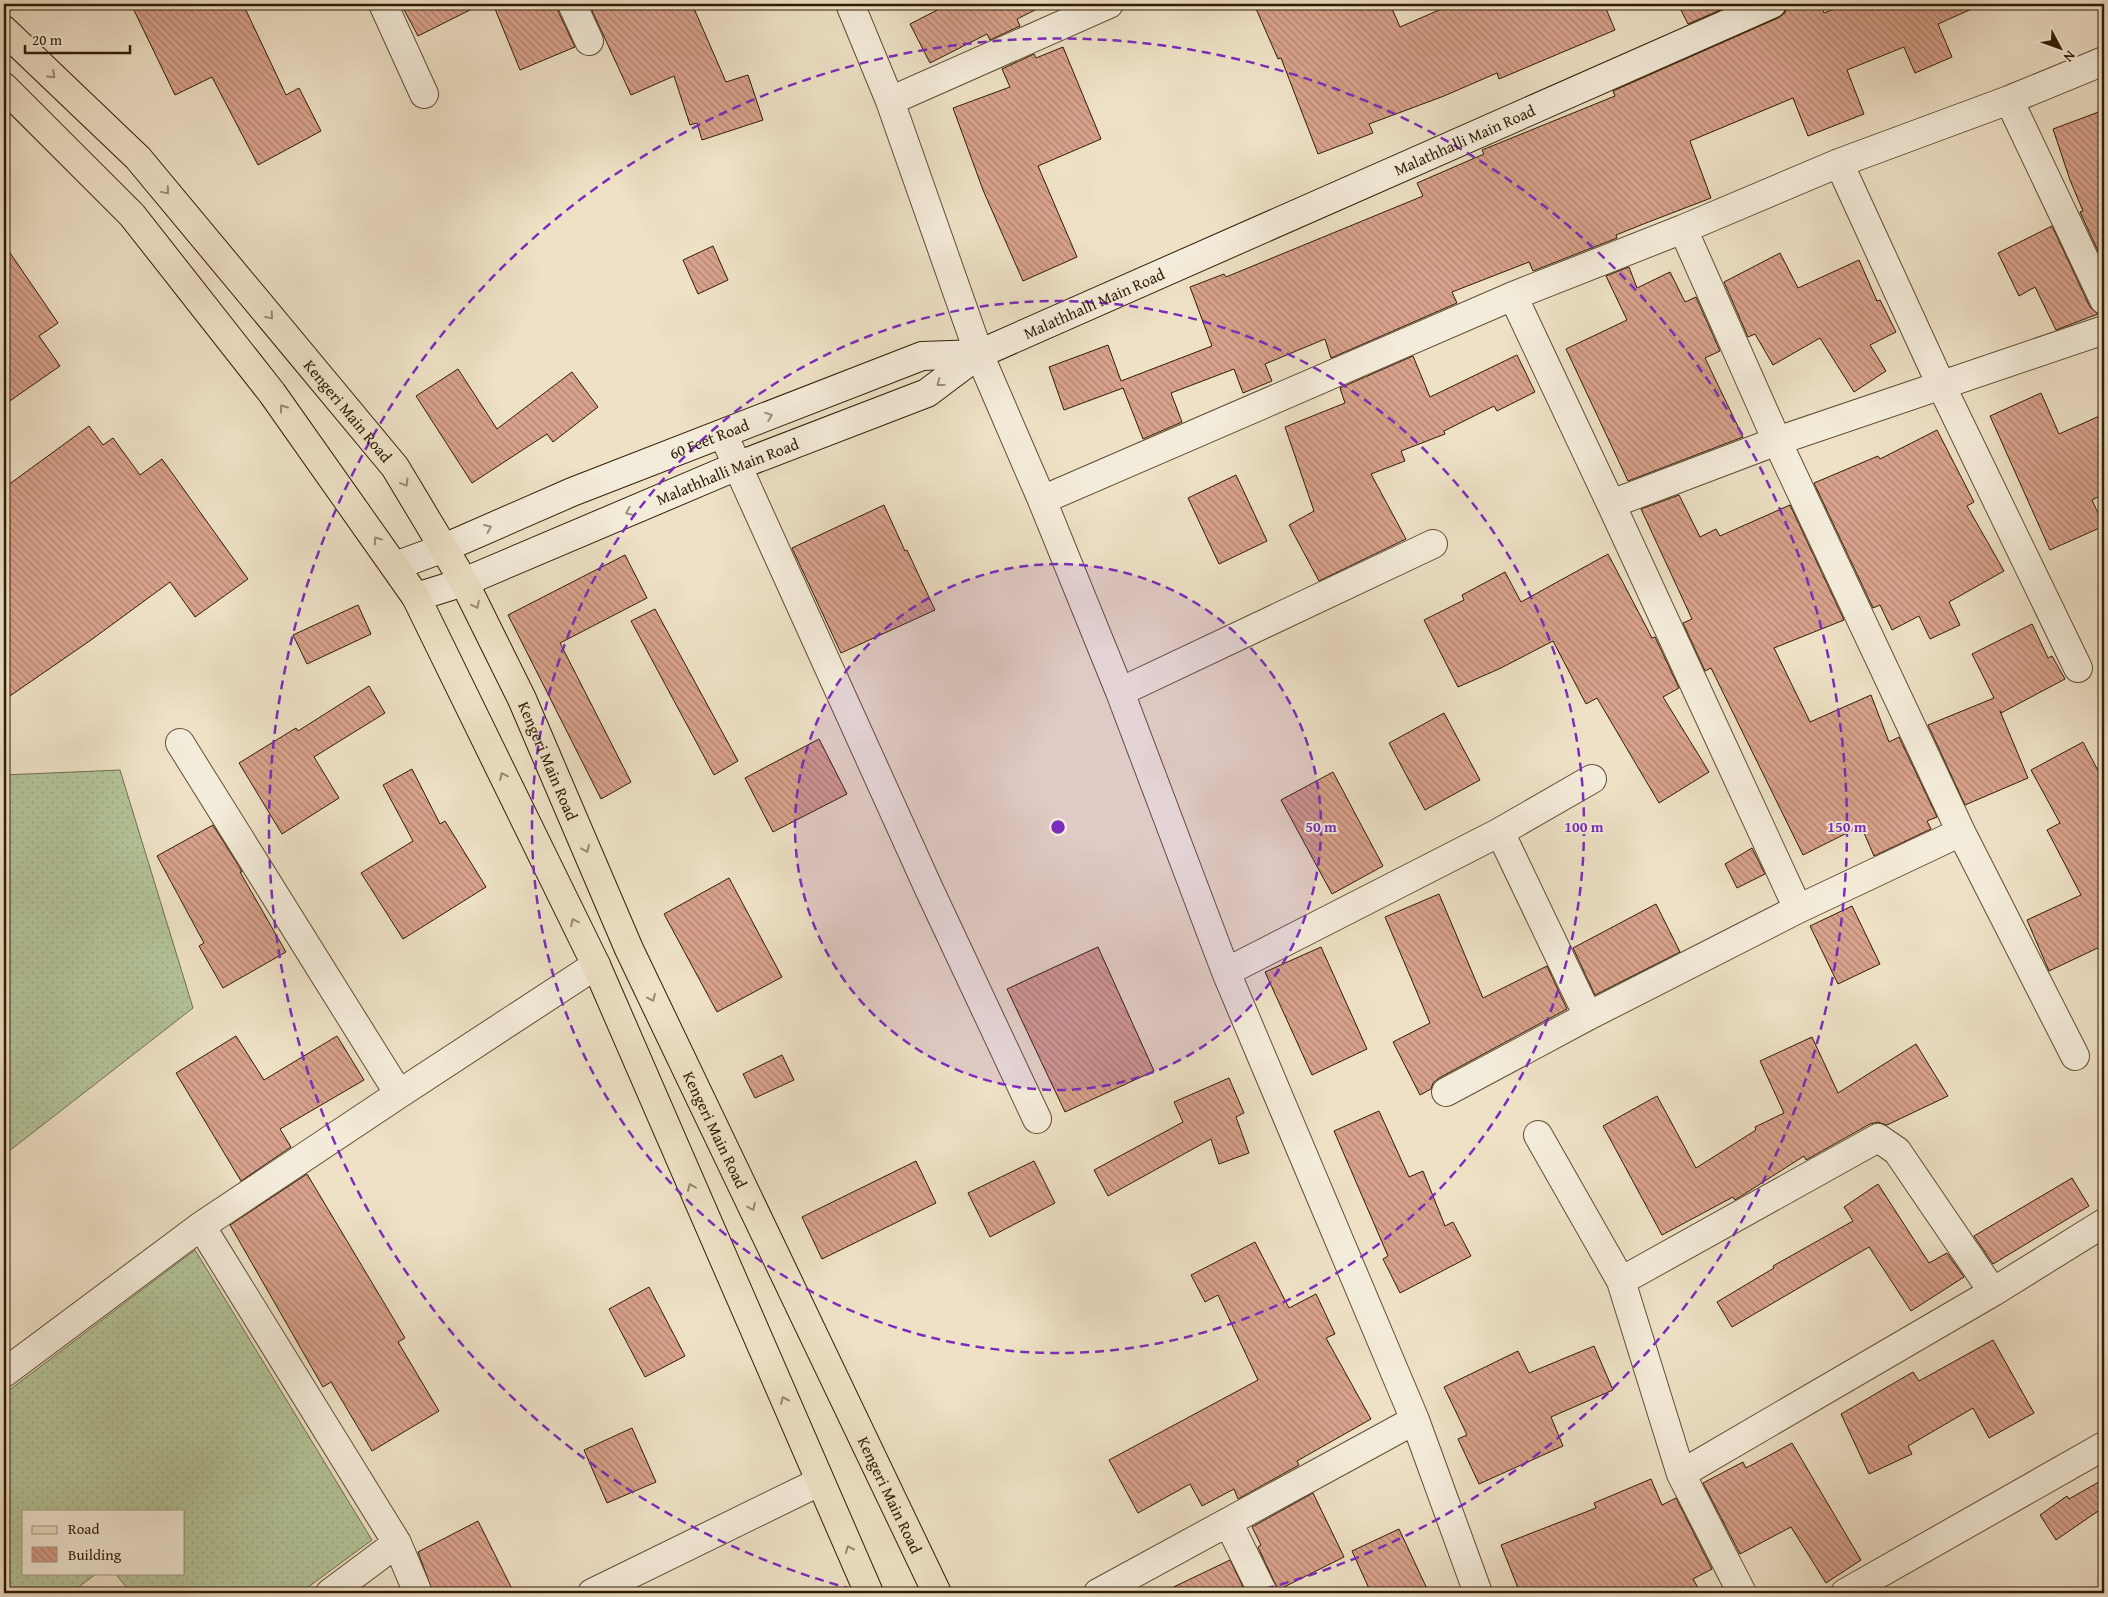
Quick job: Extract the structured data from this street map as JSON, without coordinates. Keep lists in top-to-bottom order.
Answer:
{
  "streets": {
    "main road": ["Kengeri Main Road"],
    "street": ["Malathhalli Main Road", "60 Feet Road"]
  },
  "crossings": [
    ["Malathhalli Main Road", "Kengeri Main Road"],
    ["Malathhalli Main Road", "60 Feet Road"],
    ["Kengeri Main Road", "60 Feet Road"]
  ],
  "one_way": ["Malathhalli Main Road", "60 Feet Road"],
  "legend": ["Road", "Building"],
  "scale_bar": "20 m",
  "north": "bottom right",
  "rings": ["50 m", "100 m", "150 m"]
}
